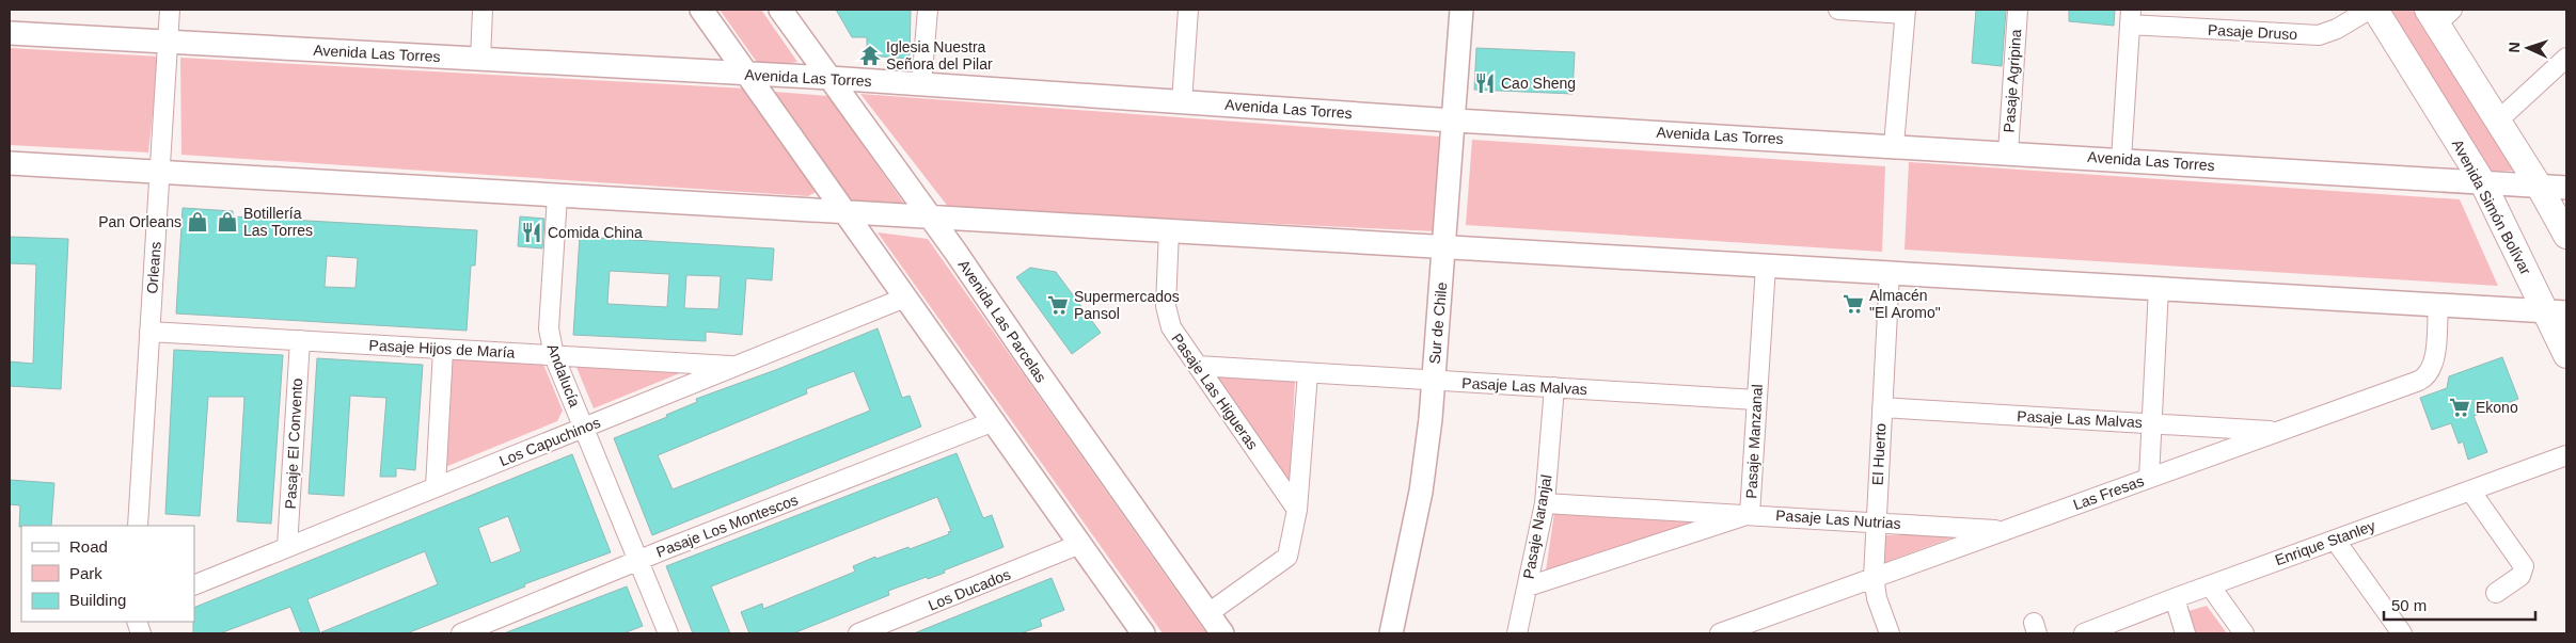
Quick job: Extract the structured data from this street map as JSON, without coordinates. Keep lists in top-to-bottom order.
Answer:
{
  "streets": {
    "main road": ["Avenida Simón Bolívar"],
    "street": [
      "Pasaje Druso",
      "Avenida Las Torres",
      "Pasaje Agripina",
      "Orleans",
      "Avenida Las Parcelas",
      "Sur de Chile",
      "Pasaje Hijos de María",
      "Andalucía",
      "Pasaje Las Malvas",
      "Pasaje Las Higueras",
      "Los Capuchinos",
      "Pasaje Manzanal",
      "Pasaje El Convento",
      "El Huerto",
      "Las Fresas",
      "Pasaje Las Nutrias",
      "Pasaje Los Montescos",
      "Pasaje Naranjal",
      "Enrique Stanley",
      "Los Ducados"
    ]
  },
  "crossings": [
    ["Avenida Las Torres", "Pasaje Agripina"],
    ["Avenida Las Torres", "Avenida Simón Bolívar"],
    ["Avenida Las Torres", "Orleans"],
    ["Avenida Las Torres", "Avenida Las Parcelas"],
    ["Avenida Las Torres", "Sur de Chile"],
    ["Orleans", "Pasaje Hijos de María"],
    ["Sur de Chile", "Pasaje Las Malvas"],
    ["Pasaje Hijos de María", "Andalucía"],
    ["Pasaje Hijos de María", "Los Capuchinos"],
    ["Pasaje Hijos de María", "Pasaje El Convento"],
    ["Andalucía", "Los Capuchinos"],
    ["Andalucía", "Pasaje Los Montescos"],
    ["Pasaje Las Malvas", "Pasaje Las Higueras"],
    ["Pasaje Las Malvas", "Pasaje Manzanal"],
    ["Pasaje Las Malvas", "El Huerto"],
    ["Pasaje Las Malvas", "Las Fresas"],
    ["Pasaje Las Malvas", "Pasaje Naranjal"],
    ["Los Capuchinos", "Pasaje El Convento"],
    ["Pasaje Manzanal", "Pasaje Las Nutrias"],
    ["Pasaje Manzanal", "Pasaje Naranjal"],
    ["El Huerto", "Las Fresas"],
    ["El Huerto", "Pasaje Las Nutrias"],
    ["Las Fresas", "Pasaje Las Nutrias"],
    ["Pasaje Las Nutrias", "Pasaje Naranjal"]
  ],
  "places": {
    "temple": ["Iglesia Nuestra Señora del Pilar"],
    "restaurant": ["Cao Sheng", "Comida China"],
    "shop": ["Pan Orleans", "Botillería Las Torres"],
    "supermarket": ["Almacén \"El Aromo\"", "Supermercados Pansol", "Ekono"]
  },
  "legend": ["Road", "Park", "Building"],
  "scale_bar": "50 m",
  "north": "left"
}
